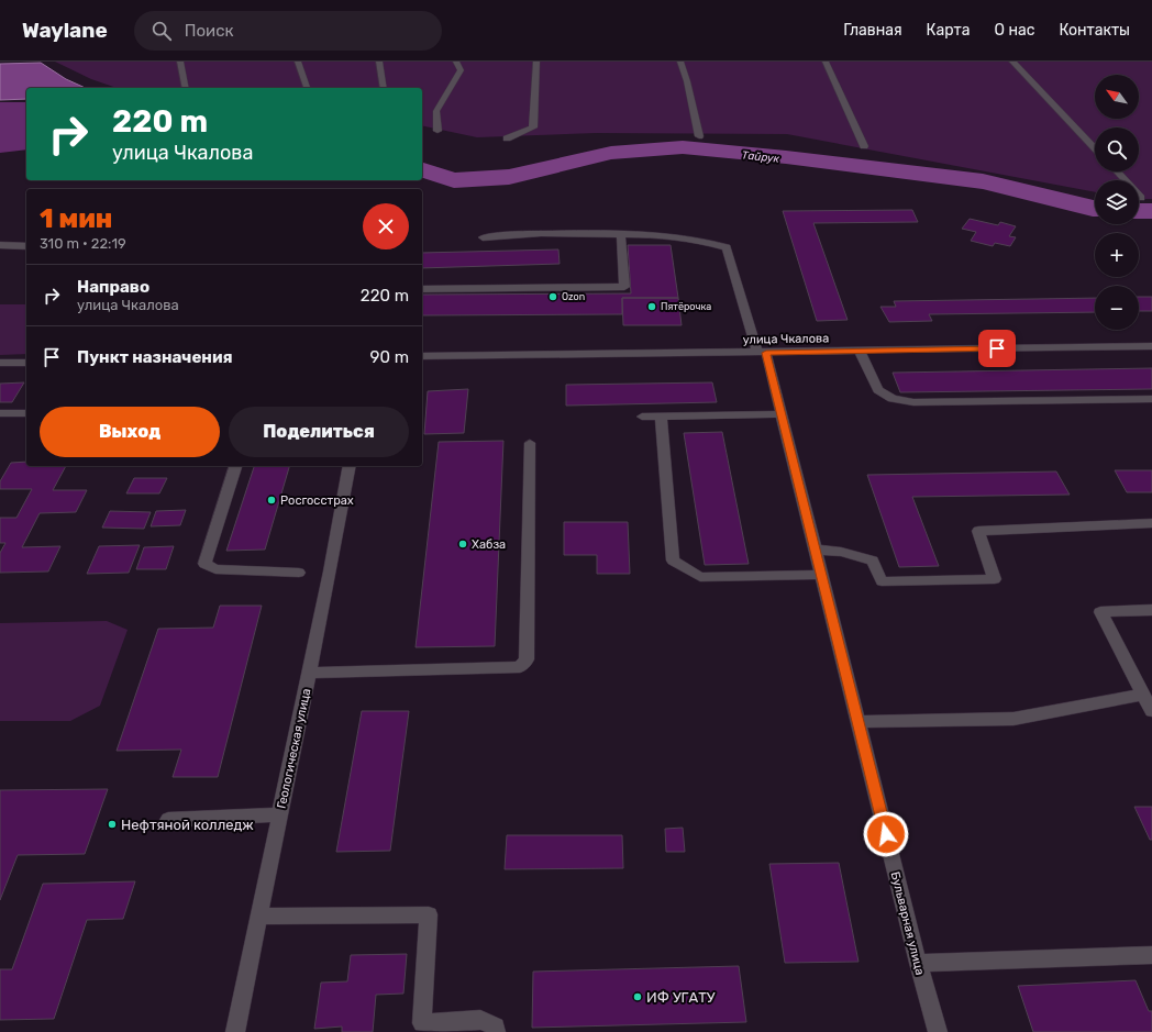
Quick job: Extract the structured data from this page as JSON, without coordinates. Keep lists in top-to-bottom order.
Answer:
{
  "streets": {
    "street": ["улица Чкалова", "Геологическая улица", "Бульварная улица"]
  },
  "crossings": [
    ["улица Чкалова", "Бульварная улица"]
  ],
  "water": ["Тайрук"],
  "places": [
    "Ozon",
    "Пятёрочка",
    "Росгосстрах",
    "Хабза",
    "Нефтяной колледж",
    "ИФ УГАТУ"
  ],
  "north": "top left",
  "page": {
    "header": "Waylane",
    "search": "Поиск",
    "nav": [
      "Главная",
      "Карта",
      "О нас",
      "Контакты"
    ],
    "map_buttons": ["+", "−"],
    "turn": ["220 m", "улица Чкалова"],
    "heading": ["1 мин", "310 m · 22:19"],
    "list": [
      {
        "name": "Направо",
        "note": "улица Чкалова",
        "value": "220 m"
      },
      {
        "name": "Пункт назначения",
        "value": "90 m"
      }
    ],
    "buttons": ["Выход", "Поделиться"]
  }
}
